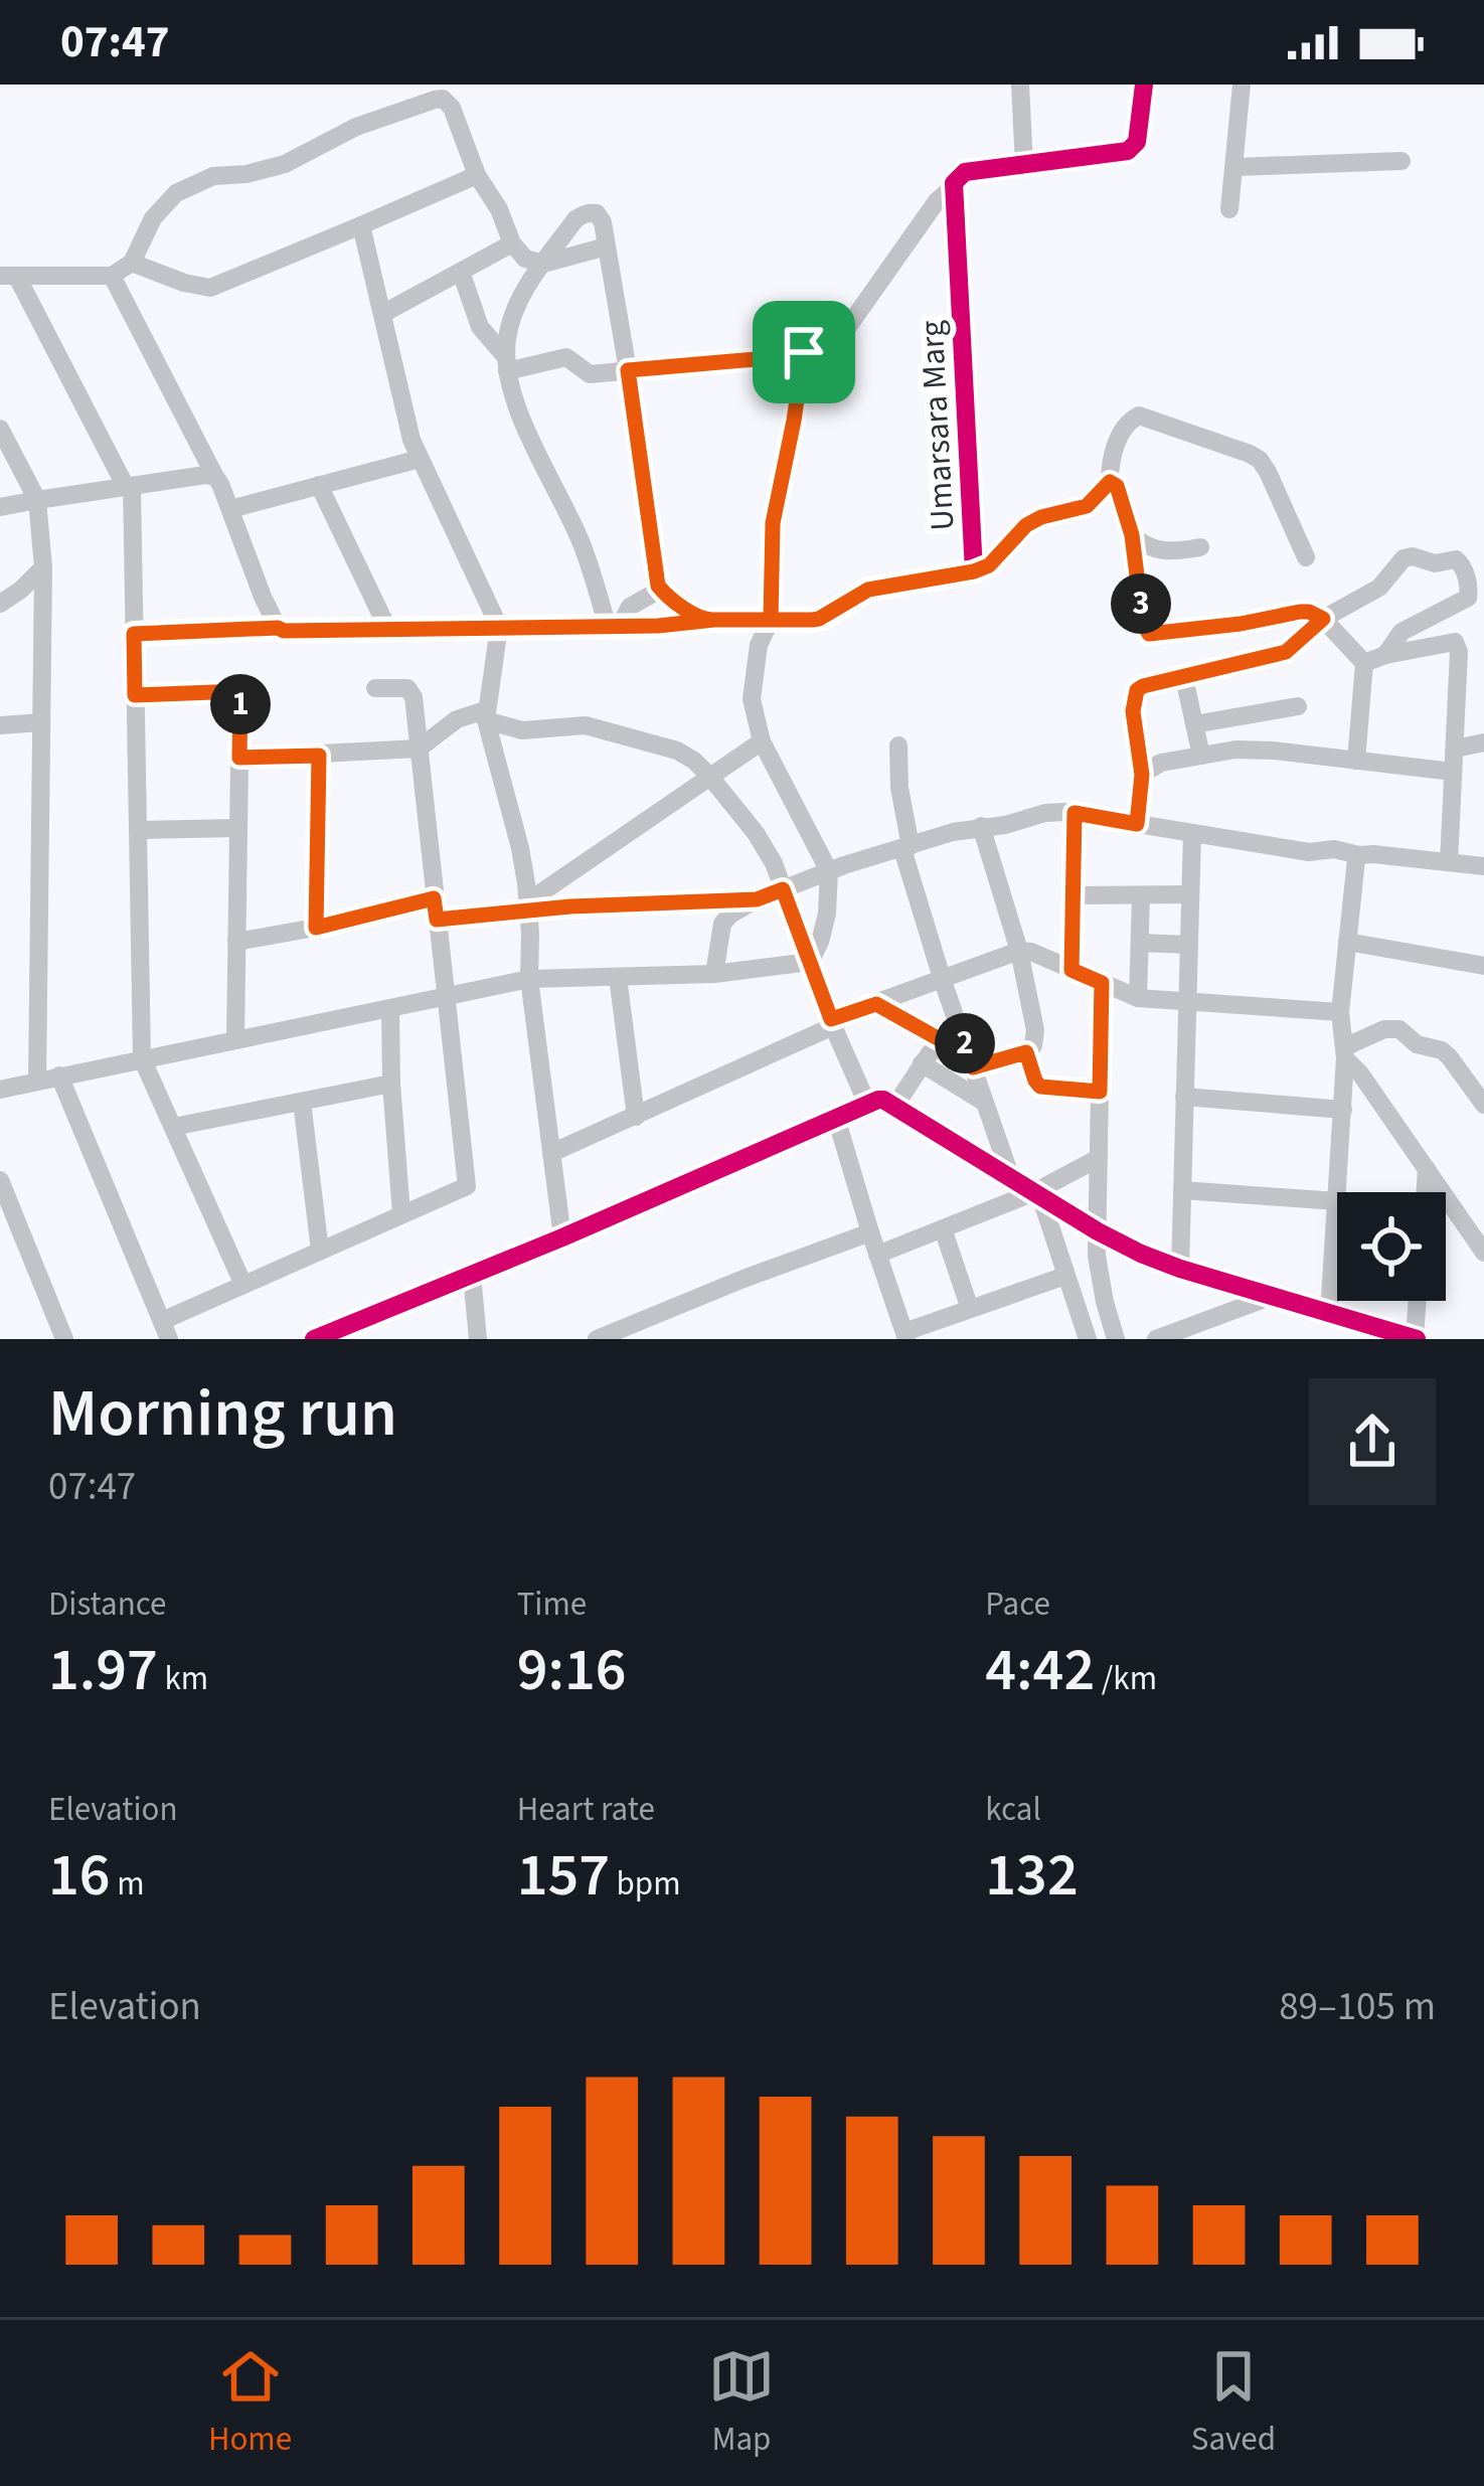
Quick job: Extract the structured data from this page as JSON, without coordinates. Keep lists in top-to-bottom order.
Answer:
{
  "streets": {
    "street": ["Umarsara Marg"]
  },
  "page": {
    "status": "07:47",
    "pins": ["3", "1", "2"],
    "heading": ["Morning run", "07:47"],
    "stats": [
      ["Distance", "1.97 km"],
      ["Time", "9:16"],
      ["Pace", "4:42 /km"],
      ["Elevation", "16 m"],
      ["Heart rate", "157 bpm"],
      ["kcal", "132"]
    ],
    "chart": ["Elevation", "89–105 m"],
    "tabs": ["Home", "Map", "Saved"]
  }
}
